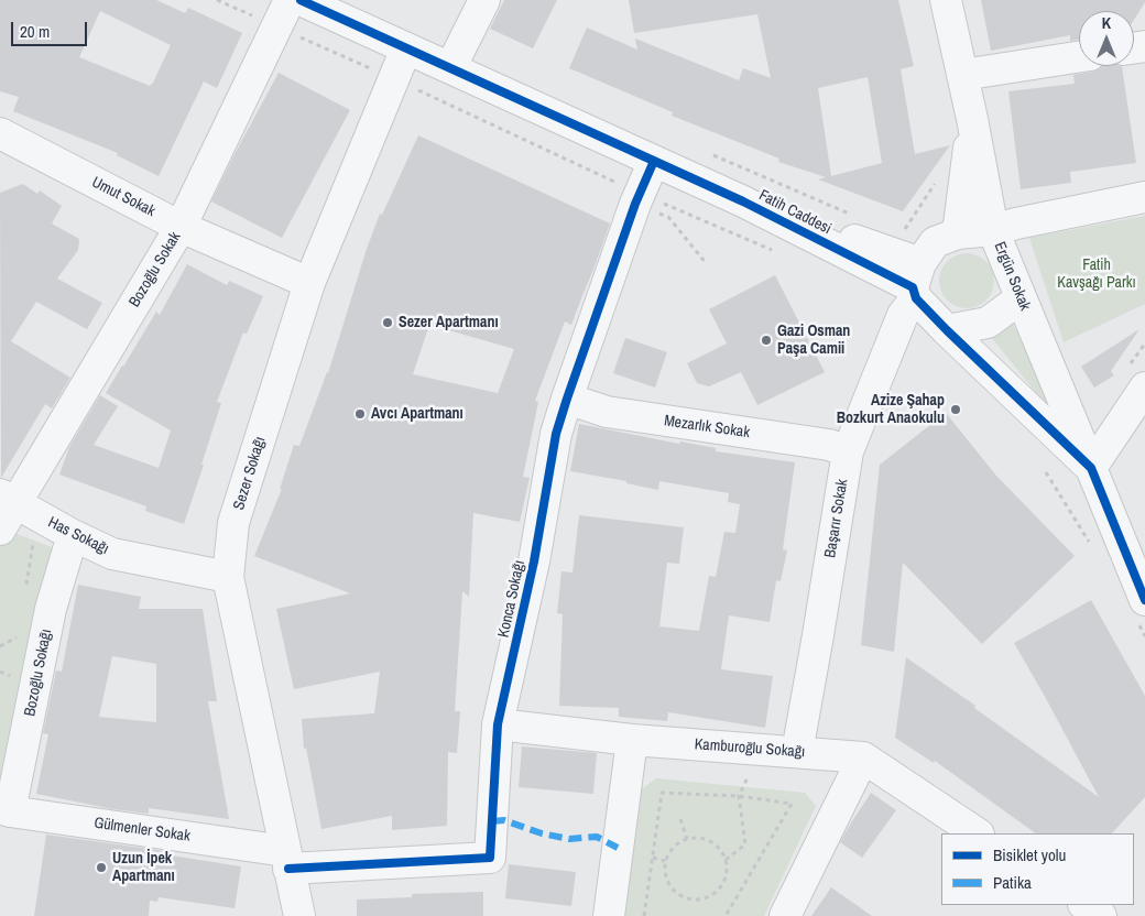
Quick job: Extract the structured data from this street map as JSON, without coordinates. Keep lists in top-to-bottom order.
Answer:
{
  "streets": {
    "street": [
      "Umut Sokak",
      "Fatih Caddesi",
      "Bozoğlu Sokak",
      "Ergün Sokak",
      "Mezarlık Sokak",
      "Sezer Sokağı",
      "Başarır Sokak",
      "Has Sokağı",
      "Konca Sokağı",
      "Bozoğlu Sokağı",
      "Kamburoğlu Sokağı",
      "Gülmenler Sokak"
    ]
  },
  "crossings": [
    ["Umut Sokak", "Bozoğlu Sokak"],
    ["Umut Sokak", "Sezer Sokağı"],
    ["Fatih Caddesi", "Ergün Sokak"],
    ["Fatih Caddesi", "Sezer Sokağı"],
    ["Fatih Caddesi", "Başarır Sokak"],
    ["Fatih Caddesi", "Konca Sokağı"],
    ["Bozoğlu Sokak", "Has Sokağı"],
    ["Ergün Sokak", "Başarır Sokak"],
    ["Mezarlık Sokak", "Başarır Sokak"],
    ["Mezarlık Sokak", "Konca Sokağı"],
    ["Sezer Sokağı", "Has Sokağı"],
    ["Sezer Sokağı", "Konca Sokağı"],
    ["Sezer Sokağı", "Gülmenler Sokak"],
    ["Başarır Sokak", "Kamburoğlu Sokağı"],
    ["Has Sokağı", "Bozoğlu Sokağı"],
    ["Konca Sokağı", "Kamburoğlu Sokağı"],
    ["Konca Sokağı", "Gülmenler Sokak"],
    ["Bozoğlu Sokağı", "Gülmenler Sokak"]
  ],
  "parks": ["Fatih Kavşağı Parkı"],
  "places": [
    "Sezer Apartmanı",
    "Gazi Osman Paşa Camii",
    "Azize Şahap Bozkurt Anaokulu",
    "Avcı Apartmanı",
    "Uzun İpek Apartmanı"
  ],
  "legend": ["Bisiklet yolu", "Patika"],
  "scale_bar": "20 m",
  "north": "top"
}
